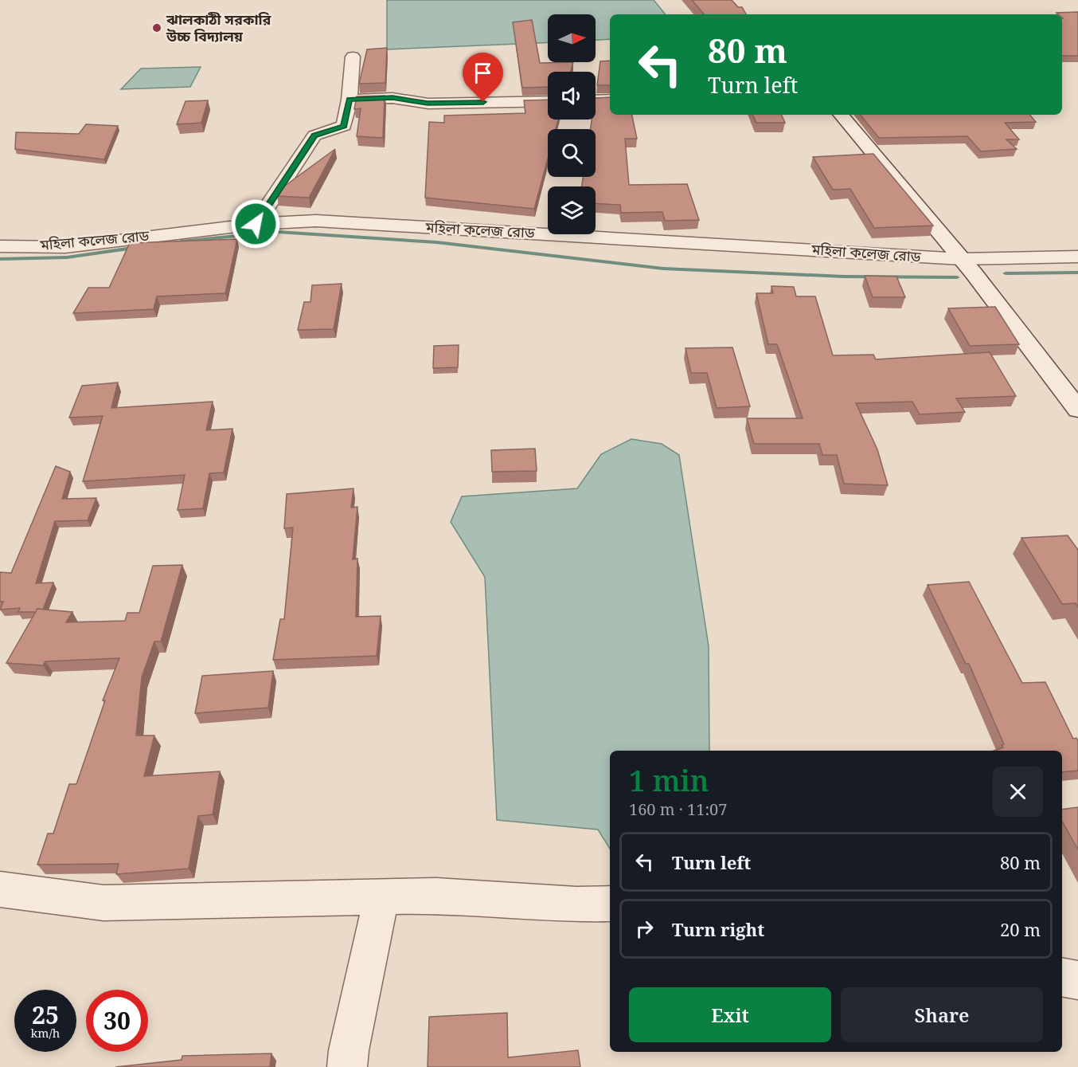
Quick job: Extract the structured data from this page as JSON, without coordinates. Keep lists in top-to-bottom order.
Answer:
{
  "streets": {
    "street": ["মহিলা কলেজ রোড"]
  },
  "places": ["ঝালকাঠী সরকারি উচ্চ বিদ্যালয়"],
  "north": "right",
  "page": {
    "turn": ["80 m", "Turn left"],
    "heading": ["1 min", "160 m · 11:07"],
    "list": [
      {
        "name": "Turn left",
        "value": "80 m"
      },
      {
        "name": "Turn right",
        "value": "20 m"
      }
    ],
    "buttons": ["Exit", "Share"],
    "speed": "25 km/h",
    "limit": "30"
  }
}
